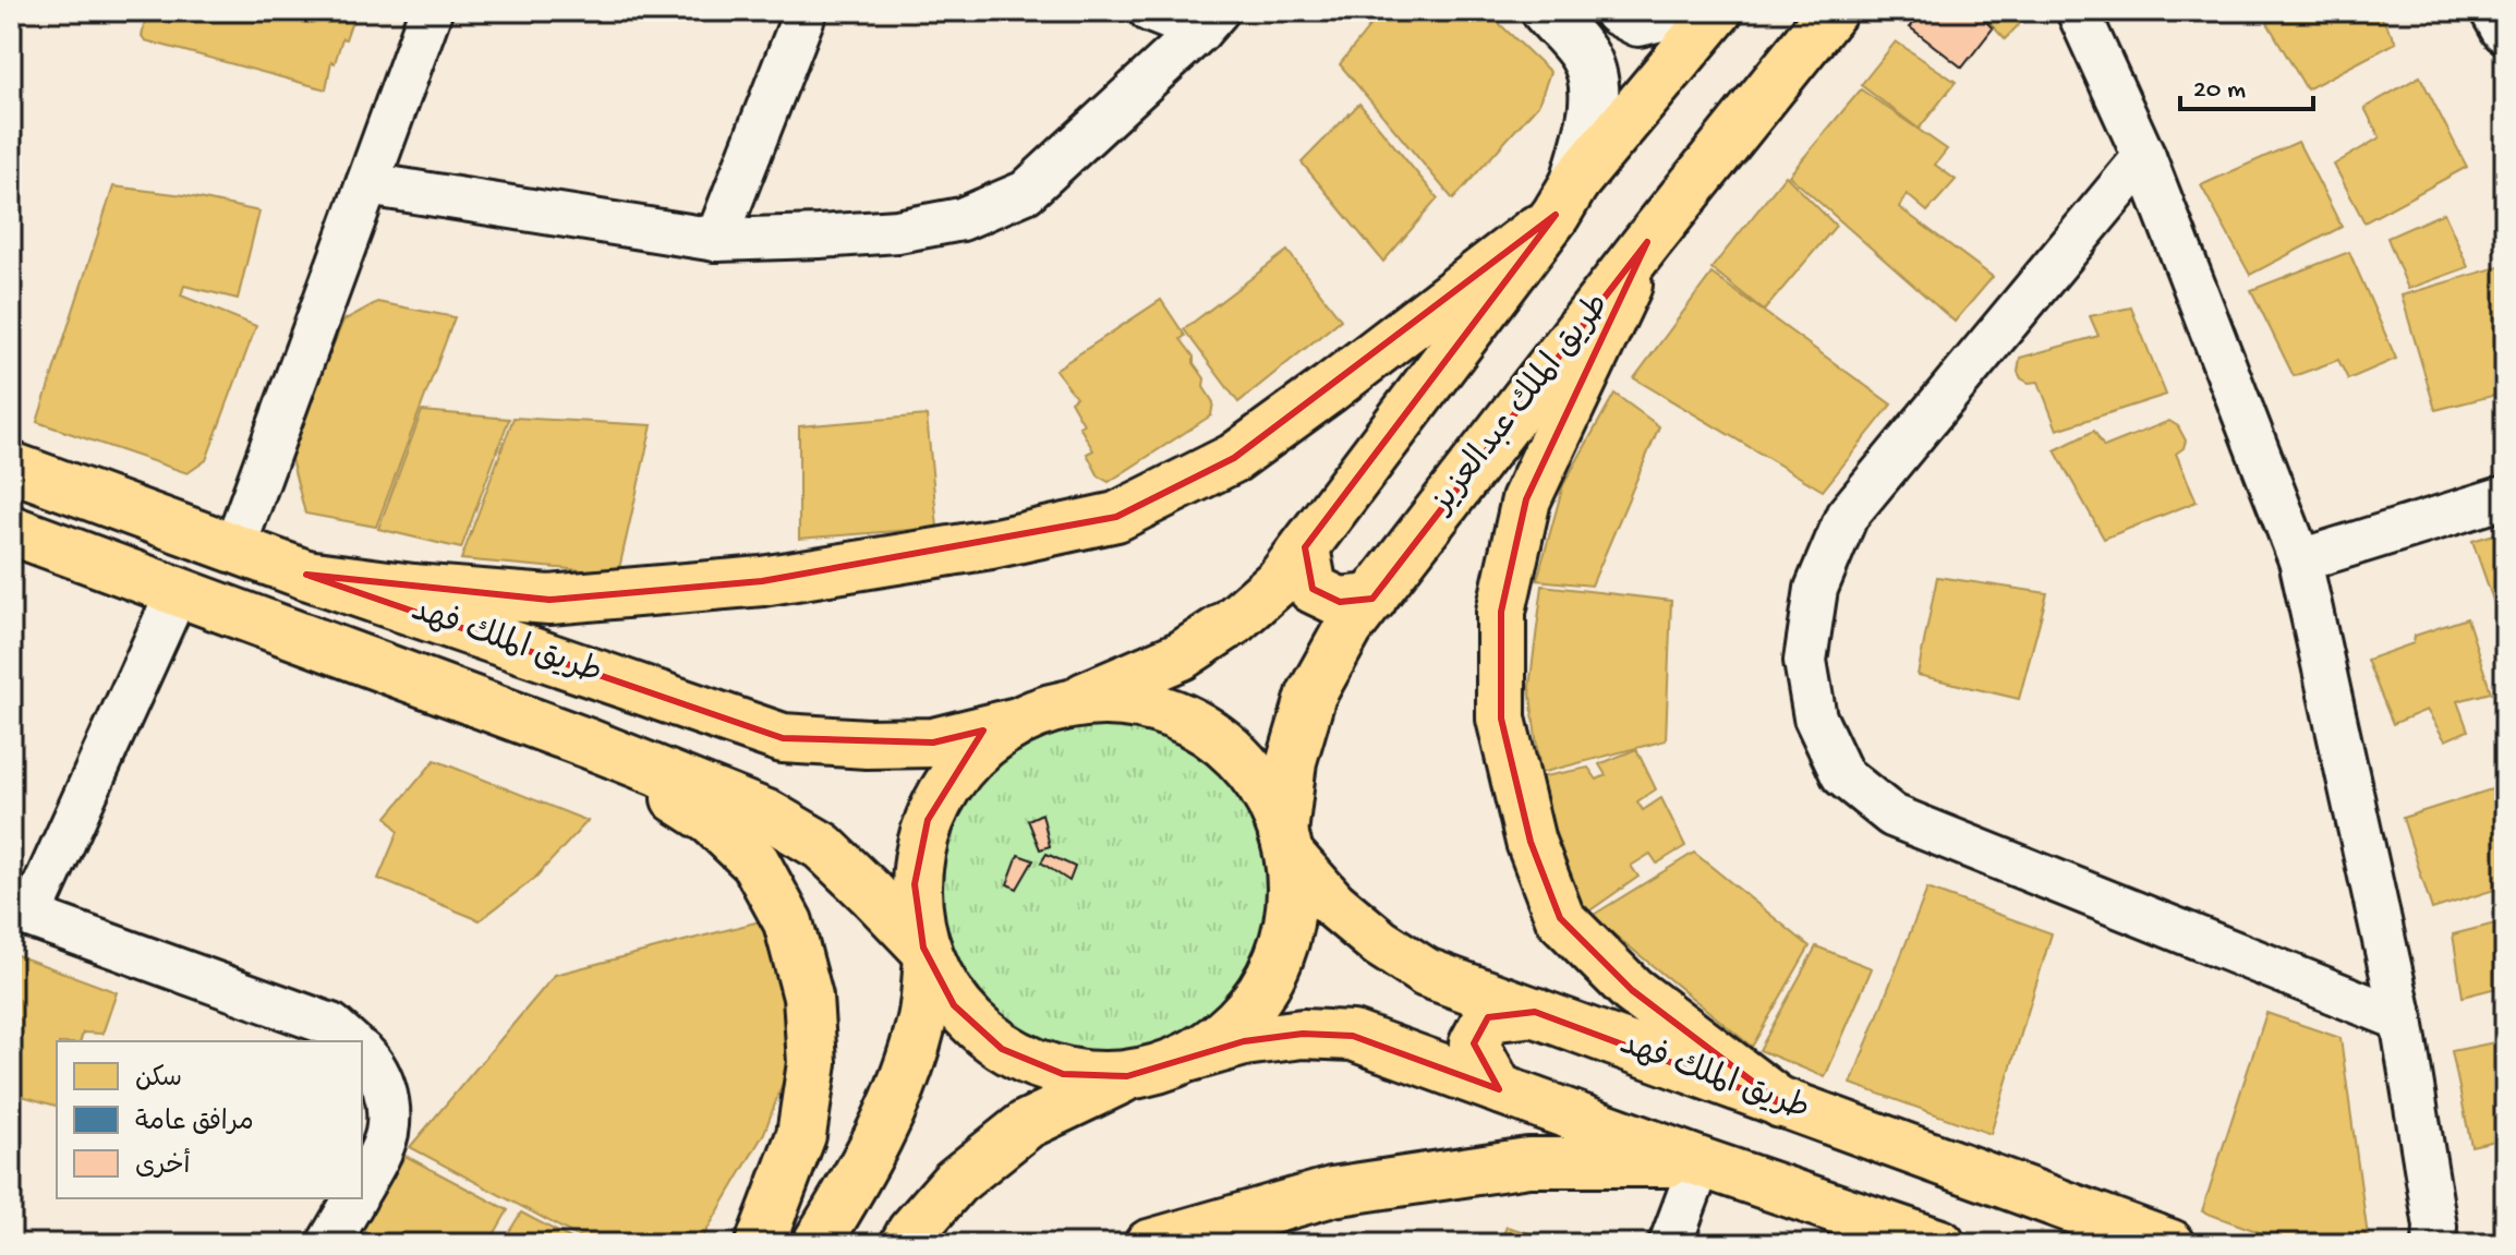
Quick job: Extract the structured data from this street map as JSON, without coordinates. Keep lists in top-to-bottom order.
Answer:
{
  "streets": {
    "main road": ["طريق الملك عبدالعزيز", "طريق الملك فهد"]
  },
  "crossings": [
    ["طريق الملك عبدالعزيز", "طريق الملك فهد"]
  ],
  "legend": ["سكن", "مرافق عامة", "أخرى"],
  "scale_bar": "20 m"
}
